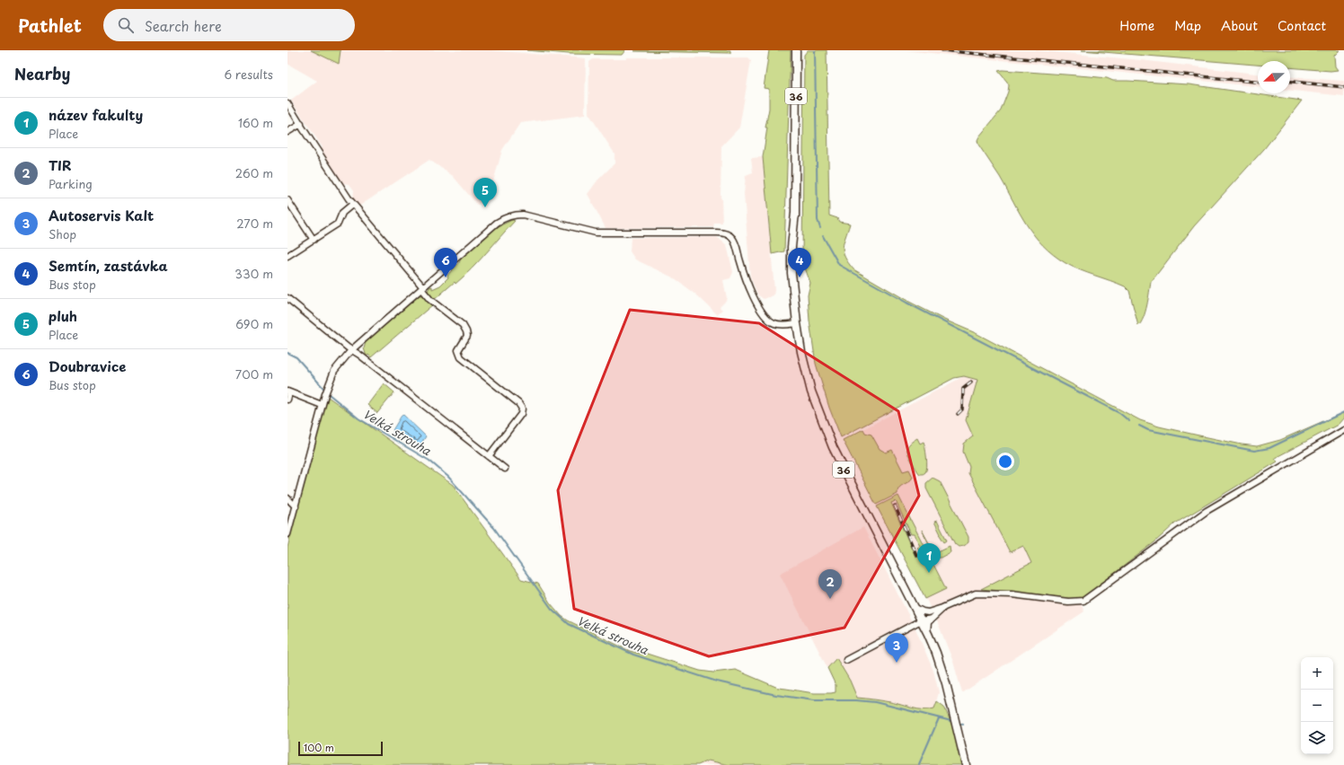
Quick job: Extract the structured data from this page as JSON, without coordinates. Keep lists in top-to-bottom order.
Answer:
{
  "streets": {
    "main road": ["36"]
  },
  "water": ["Velká strouha"],
  "scale_bar": "100 m",
  "north": "left",
  "page": {
    "header": "Pathlet",
    "search": "Search here",
    "nav": [
      "Home",
      "Map",
      "About",
      "Contact"
    ],
    "heading": ["Nearby", "6 results"],
    "list": [
      {
        "mark": "1",
        "name": "název fakulty",
        "note": "Place",
        "value": "160 m"
      },
      {
        "mark": "2",
        "name": "TIR",
        "note": "Parking",
        "value": "260 m"
      },
      {
        "mark": "3",
        "name": "Autoservis Kalt",
        "note": "Shop",
        "value": "270 m"
      },
      {
        "mark": "4",
        "name": "Semtín, zastávka",
        "note": "Bus stop",
        "value": "330 m"
      },
      {
        "mark": "5",
        "name": "pluh",
        "note": "Place",
        "value": "690 m"
      },
      {
        "mark": "6",
        "name": "Doubravice",
        "note": "Bus stop",
        "value": "700 m"
      }
    ],
    "pins": [
      "5",
      "4",
      "6",
      "1",
      "2",
      "3"
    ],
    "map_buttons": ["+", "−"],
    "scale": "100 m"
  }
}
